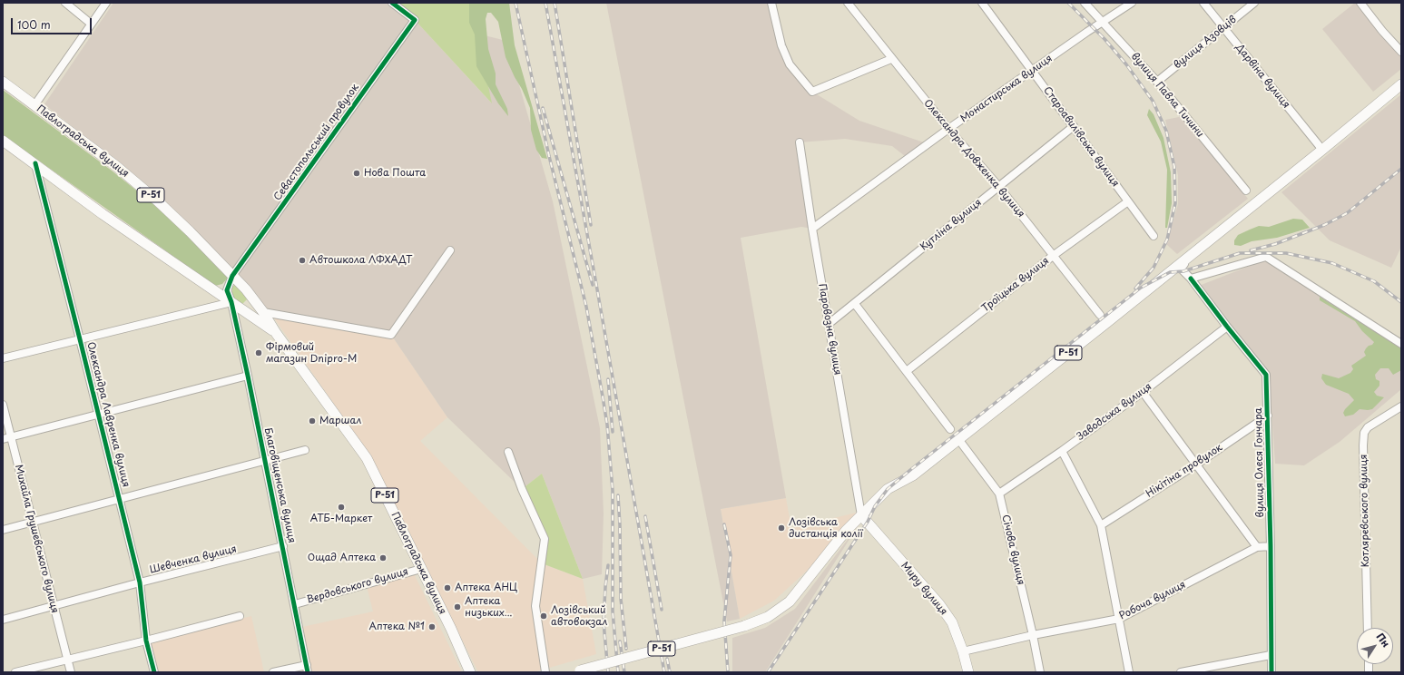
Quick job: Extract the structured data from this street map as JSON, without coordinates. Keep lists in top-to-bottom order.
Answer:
{
  "streets": {
    "main road": ["Павлоградська вулиця", "Р-51", "Миру вулиця"],
    "street": [
      "вулиця Азовців",
      "Дарвіна вулиця",
      "Монастирська вулиця",
      "вулиця Павла Тичини",
      "Староавилівська вулиця",
      "Севастопольський провулок",
      "Олександра Довженка вулиця",
      "Кутліна вулиця",
      "Троїцька вулиця",
      "Паровозна вулиця",
      "Заводська вулиця",
      "Олександра Лавренка вулиця",
      "вулиця Олеся Гончара",
      "Нікітіна провулок",
      "Благовіщенська вулиця",
      "Котляревського вулиця",
      "Михайла Грушевського вулиця",
      "Січова вулиця",
      "Шевченка вулиця",
      "Вердовського вулиця",
      "Робоча вулиця"
    ]
  },
  "crossings": [
    ["вулиця Азовців", "Дарвіна вулиця"],
    ["вулиця Азовців", "вулиця Павла Тичини"],
    ["Дарвіна вулиця", "Р-51"],
    ["Монастирська вулиця", "вулиця Павла Тичини"],
    ["Монастирська вулиця", "Староавилівська вулиця"],
    ["Монастирська вулиця", "Олександра Довженка вулиця"],
    ["Монастирська вулиця", "Паровозна вулиця"],
    ["Староавилівська вулиця", "Кутліна вулиця"],
    ["Староавилівська вулиця", "Троїцька вулиця"],
    ["Павлоградська вулиця", "Севастопольський провулок"],
    ["Павлоградська вулиця", "Олександра Лавренка вулиця"],
    ["Павлоградська вулиця", "Благовіщенська вулиця"],
    ["Павлоградська вулиця", "Вердовського вулиця"],
    ["Севастопольський провулок", "Благовіщенська вулиця"],
    ["Олександра Довженка вулиця", "Кутліна вулиця"],
    ["Олександра Довженка вулиця", "Троїцька вулиця"],
    ["Р-51", "Паровозна вулиця"],
    ["Р-51", "Січова вулиця"],
    ["Р-51", "Миру вулиця"],
    ["Кутліна вулиця", "Паровозна вулиця"],
    ["Паровозна вулиця", "Миру вулиця"],
    ["Заводська вулиця", "вулиця Олеся Гончара"],
    ["Заводська вулиця", "Січова вулиця"],
    ["Олександра Лавренка вулиця", "Шевченка вулиця"],
    ["вулиця Олеся Гончара", "Нікітіна провулок"],
    ["вулиця Олеся Гончара", "Робоча вулиця"],
    ["Благовіщенська вулиця", "Шевченка вулиця"],
    ["Благовіщенська вулиця", "Вердовського вулиця"],
    ["Михайла Грушевського вулиця", "Шевченка вулиця"],
    ["Січова вулиця", "Робоча вулиця"],
    ["Миру вулиця", "Робоча вулиця"]
  ],
  "places": [
    "Нова Пошта",
    "Автошкола ЛФХАДТ",
    "Фірмовий магазин Dnipro-M",
    "Маршал",
    "АТБ-Маркет",
    "Лозівська дистанція колії",
    "Ощад Аптека",
    "Аптека АНЦ",
    "Аптека низьких...",
    "Лозівський автовокзал",
    "Аптека №1"
  ],
  "scale_bar": "100 m",
  "north": "top right"
}
